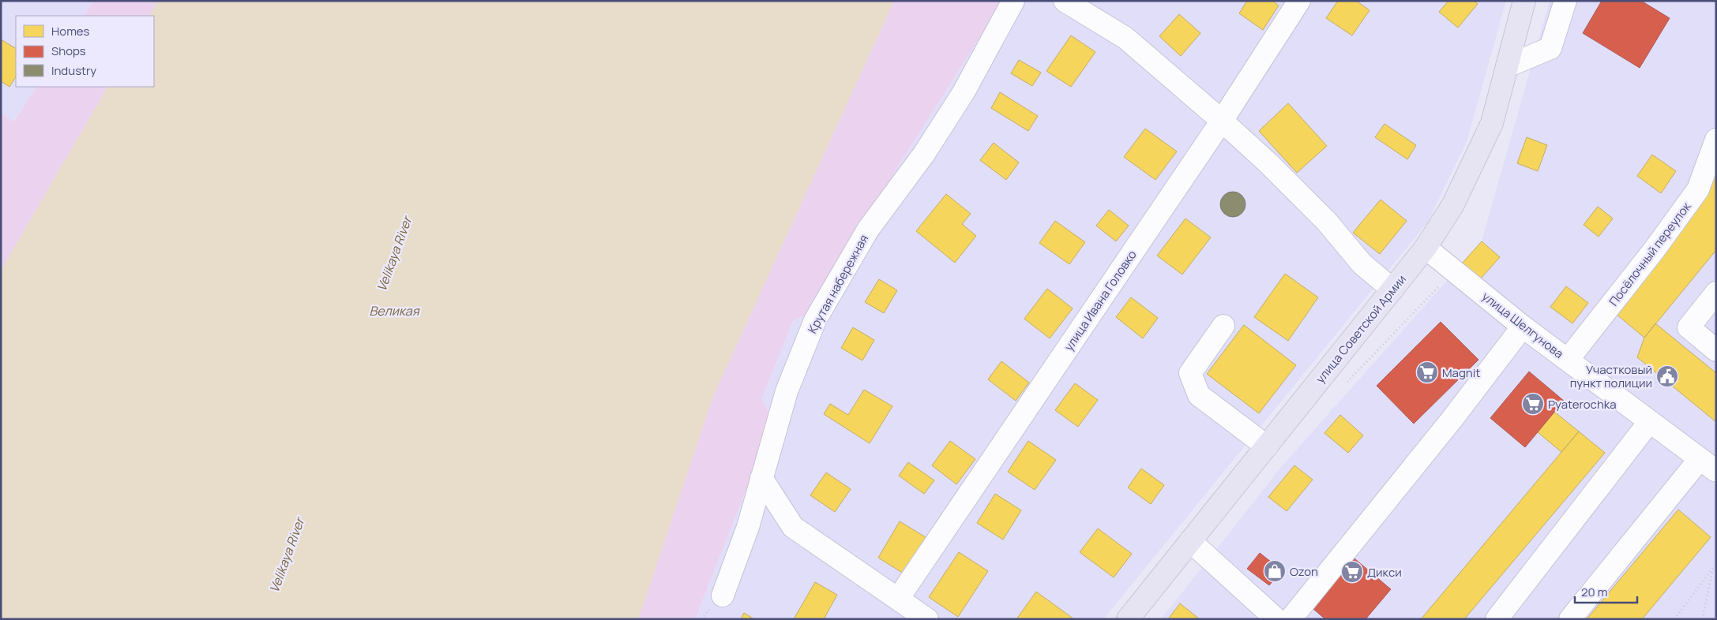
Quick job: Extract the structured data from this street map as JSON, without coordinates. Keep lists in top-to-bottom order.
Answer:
{
  "streets": {
    "main road": ["улица Советской Армии"],
    "street": [
      "Посёлочный переулок",
      "Крутая набережная",
      "улица Ивана Головко",
      "улица Шелгунова"
    ]
  },
  "crossings": [
    ["Посёлочный переулок", "улица Шелгунова"],
    ["улица Шелгунова", "улица Советской Армии"]
  ],
  "water": ["Velikaya River", "Великая"],
  "places": {
    "supermarket": ["Magnit", "Pyaterochka", "Дикси"],
    "public building": ["Участковый пункт полиции"],
    "shop": ["Ozon"]
  },
  "legend": ["Homes", "Shops", "Industry"],
  "scale_bar": "20 m"
}
